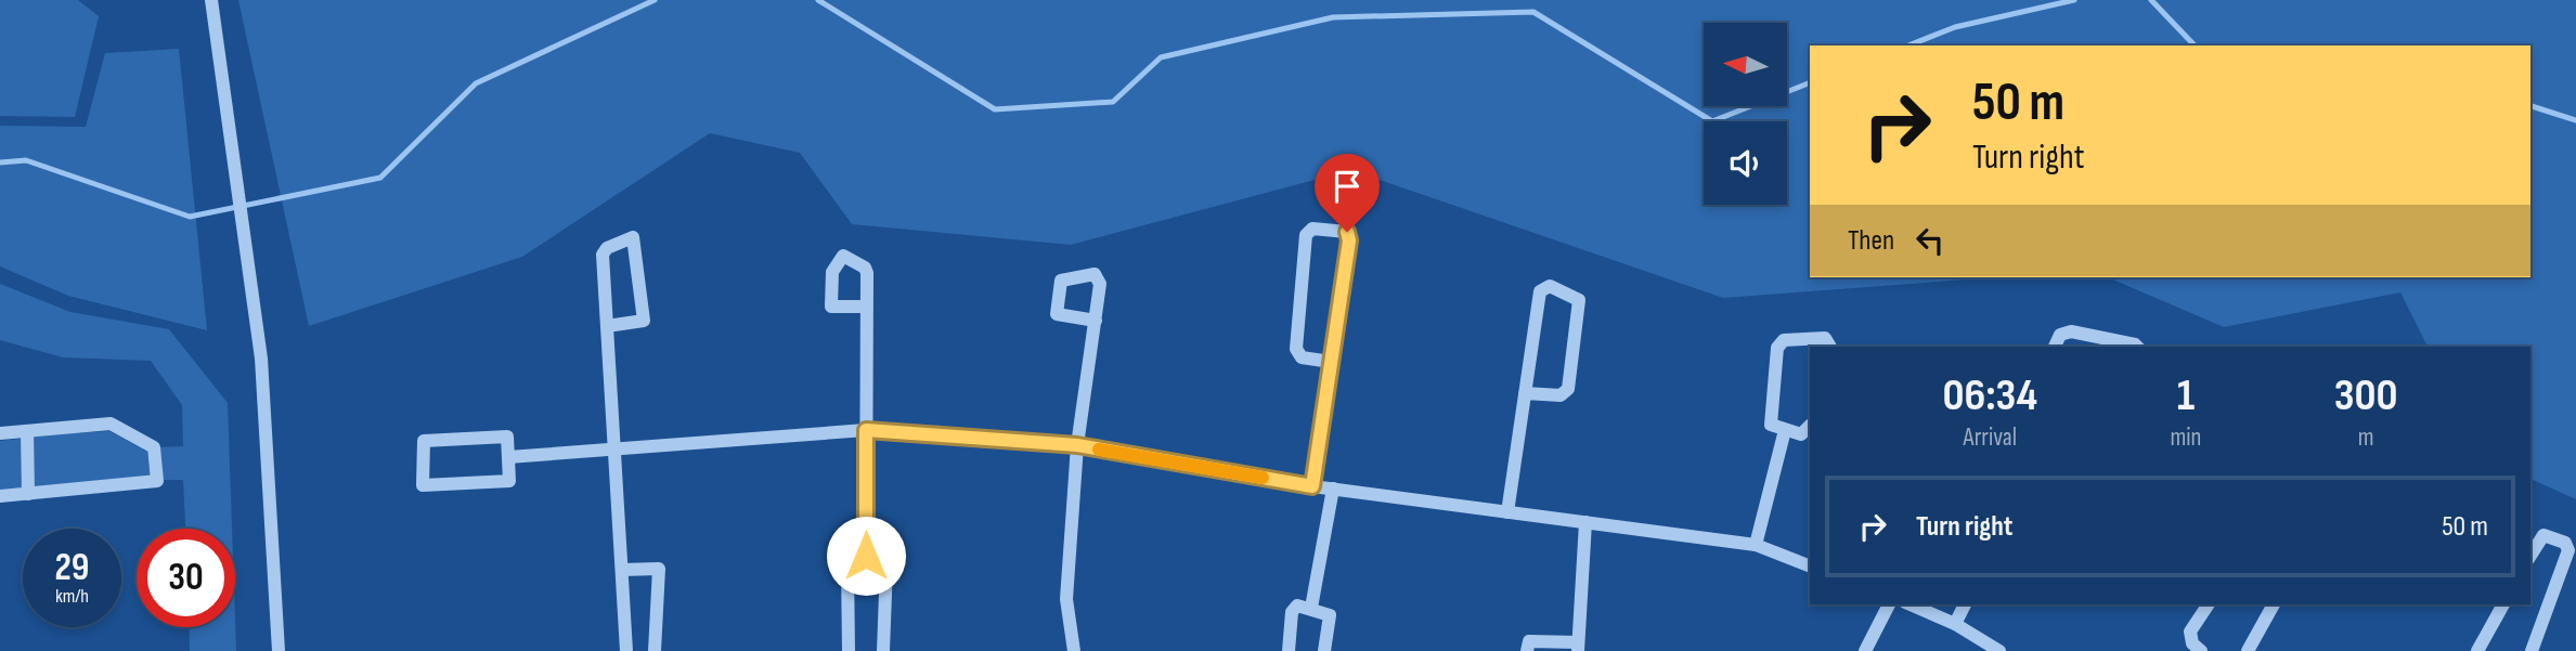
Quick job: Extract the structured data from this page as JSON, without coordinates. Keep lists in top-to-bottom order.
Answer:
{
  "north": "left",
  "page": {
    "turn": ["50 m", "Turn right"],
    "then": "Then",
    "eta": [
      "06:34",
      "Arrival",
      "1",
      "min",
      "300",
      "m"
    ],
    "list": [
      {
        "name": "Turn right",
        "value": "50 m"
      }
    ],
    "speed": "29 km/h",
    "limit": "30"
  }
}
